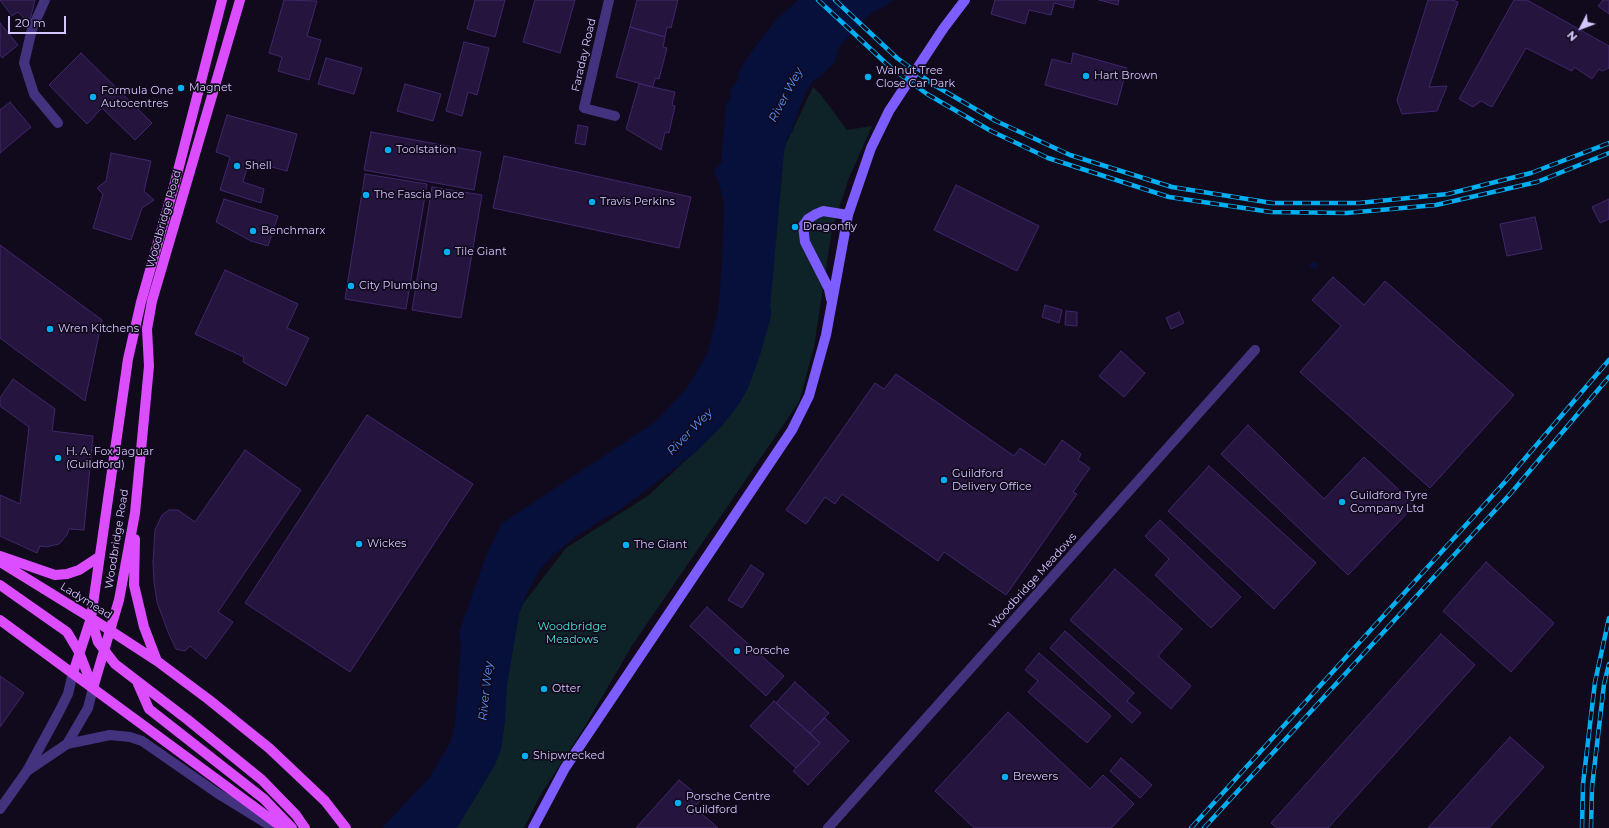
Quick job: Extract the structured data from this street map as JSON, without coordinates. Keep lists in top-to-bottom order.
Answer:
{
  "streets": {
    "main road": ["Woodbridge Road", "Ladymead"],
    "street": ["Faraday Road", "Woodbridge Meadows"]
  },
  "crossings": [
    ["Woodbridge Road", "Ladymead"]
  ],
  "water": ["River Wey"],
  "parks": ["Woodbridge Meadows"],
  "places": [
    "Hart Brown",
    "Walnut Tree Close Car Park",
    "Magnet",
    "Formula One Autocentres",
    "Toolstation",
    "Shell",
    "The Fascia Place",
    "Travis Perkins",
    "Dragonfly",
    "Benchmarx",
    "Tile Giant",
    "City Plumbing",
    "Wren Kitchens",
    "H. A. Fox Jaguar (Guildford)",
    "Guildford Delivery Office",
    "Guildford Tyre Company Ltd",
    "Wickes",
    "The Giant",
    "Porsche",
    "Otter",
    "Shipwrecked",
    "Brewers",
    "Porsche Centre Guildford"
  ],
  "scale_bar": "20 m",
  "north": "bottom left"
}
